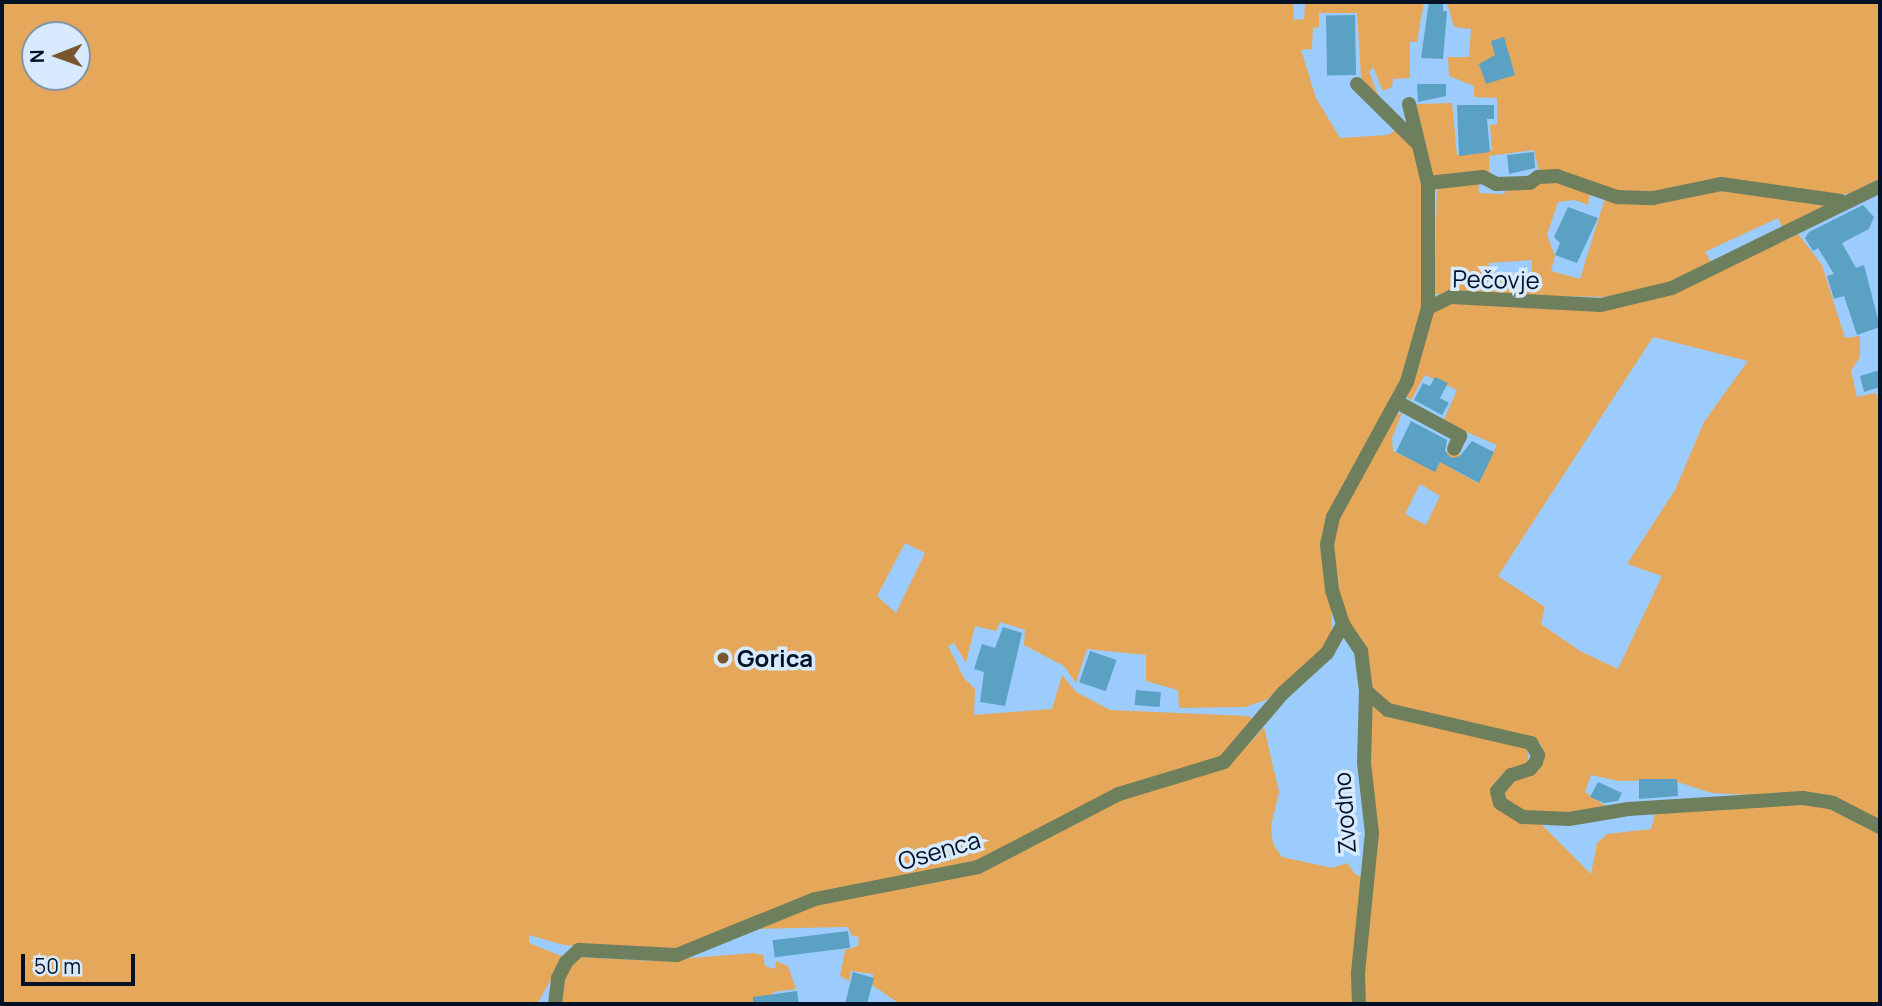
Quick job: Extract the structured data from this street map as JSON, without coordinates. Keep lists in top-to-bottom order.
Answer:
{
  "streets": {
    "street": ["Pečovje", "Zvodno", "Osenca"]
  },
  "crossings": [
    ["Pečovje", "Zvodno"],
    ["Pečovje", "Osenca"],
    ["Zvodno", "Osenca"]
  ],
  "places": ["Gorica"],
  "scale_bar": "50 m",
  "north": "left"
}
